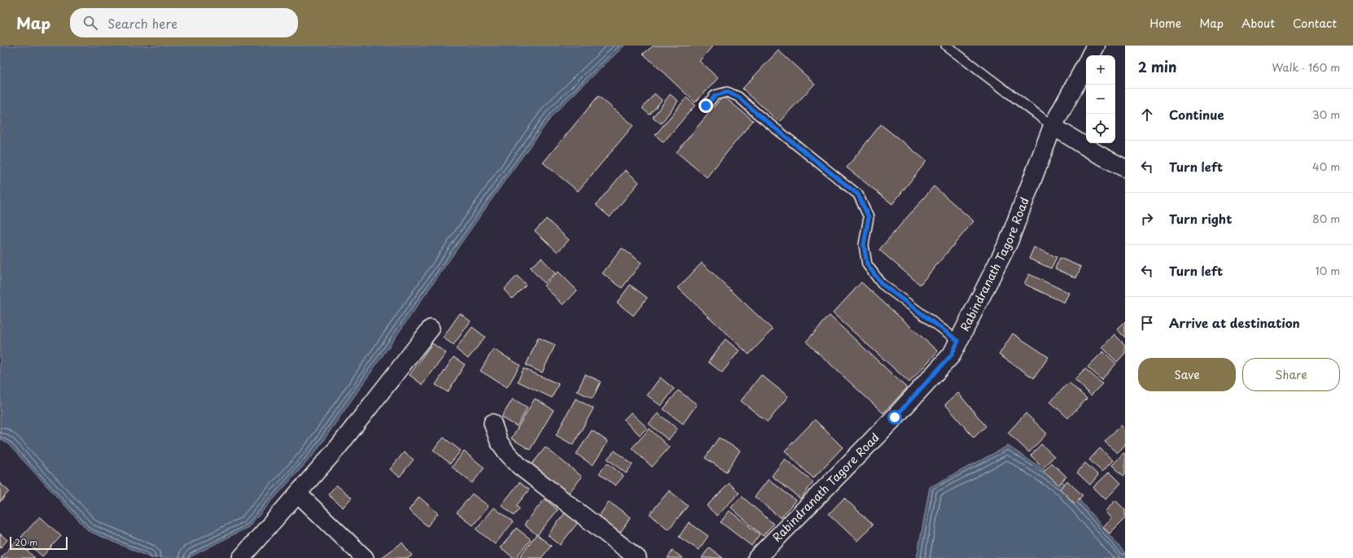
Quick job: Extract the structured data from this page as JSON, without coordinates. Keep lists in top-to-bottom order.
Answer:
{
  "streets": {
    "street": ["Rabindranath Tagore Road"]
  },
  "scale_bar": "20 m",
  "page": {
    "header": "Map",
    "search": "Search here",
    "nav": [
      "Home",
      "Map",
      "About",
      "Contact"
    ],
    "heading": ["2 min", "Walk · 160 m"],
    "map_buttons": ["+", "−"],
    "list": [
      ["Continue", "30 m"],
      ["Turn left", "40 m"],
      ["Turn right", "80 m"],
      ["Turn left", "10 m"],
      "Arrive at destination"
    ],
    "buttons": ["Save", "Share"],
    "scale": "20 m"
  }
}
